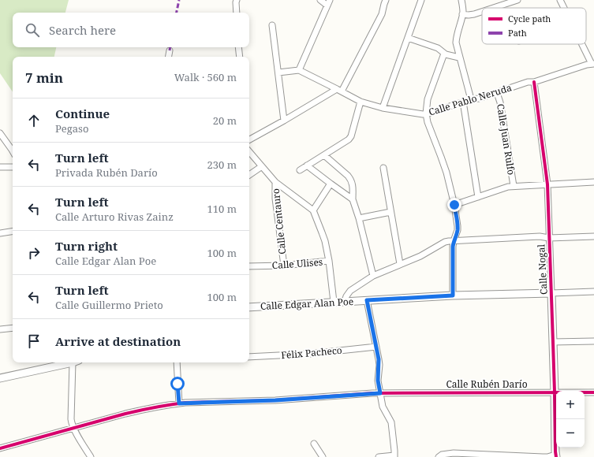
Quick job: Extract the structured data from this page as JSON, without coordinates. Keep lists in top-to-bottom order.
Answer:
{
  "streets": {
    "street": [
      "Calle Pablo Neruda",
      "Calle Juan Rulfo",
      "Calle Centauro",
      "Calle Ulises",
      "Calle Nogal",
      "Calle Edgar Alan Poe",
      "Félix Pacheco",
      "Calle Rubén Darío"
    ]
  },
  "crossings": [
    ["Calle Pablo Neruda", "Calle Juan Rulfo"],
    ["Calle Pablo Neruda", "Calle Nogal"],
    ["Calle Centauro", "Calle Ulises"],
    ["Calle Nogal", "Calle Edgar Alan Poe"],
    ["Calle Nogal", "Calle Rubén Darío"]
  ],
  "legend": ["Cycle path", "Path"],
  "page": {
    "search": "Search here",
    "heading": ["7 min", "Walk · 560 m"],
    "list": [
      ["Continue", "Pegaso", "20 m"],
      ["Turn left", "Privada Rubén Darío", "230 m"],
      ["Turn left", "Calle Arturo Rivas Zainz", "110 m"],
      ["Turn right", "Calle Edgar Alan Poe", "100 m"],
      ["Turn left", "Calle Guillermo Prieto", "100 m"],
      "Arrive at destination"
    ],
    "map_buttons": ["+", "−"]
  }
}
